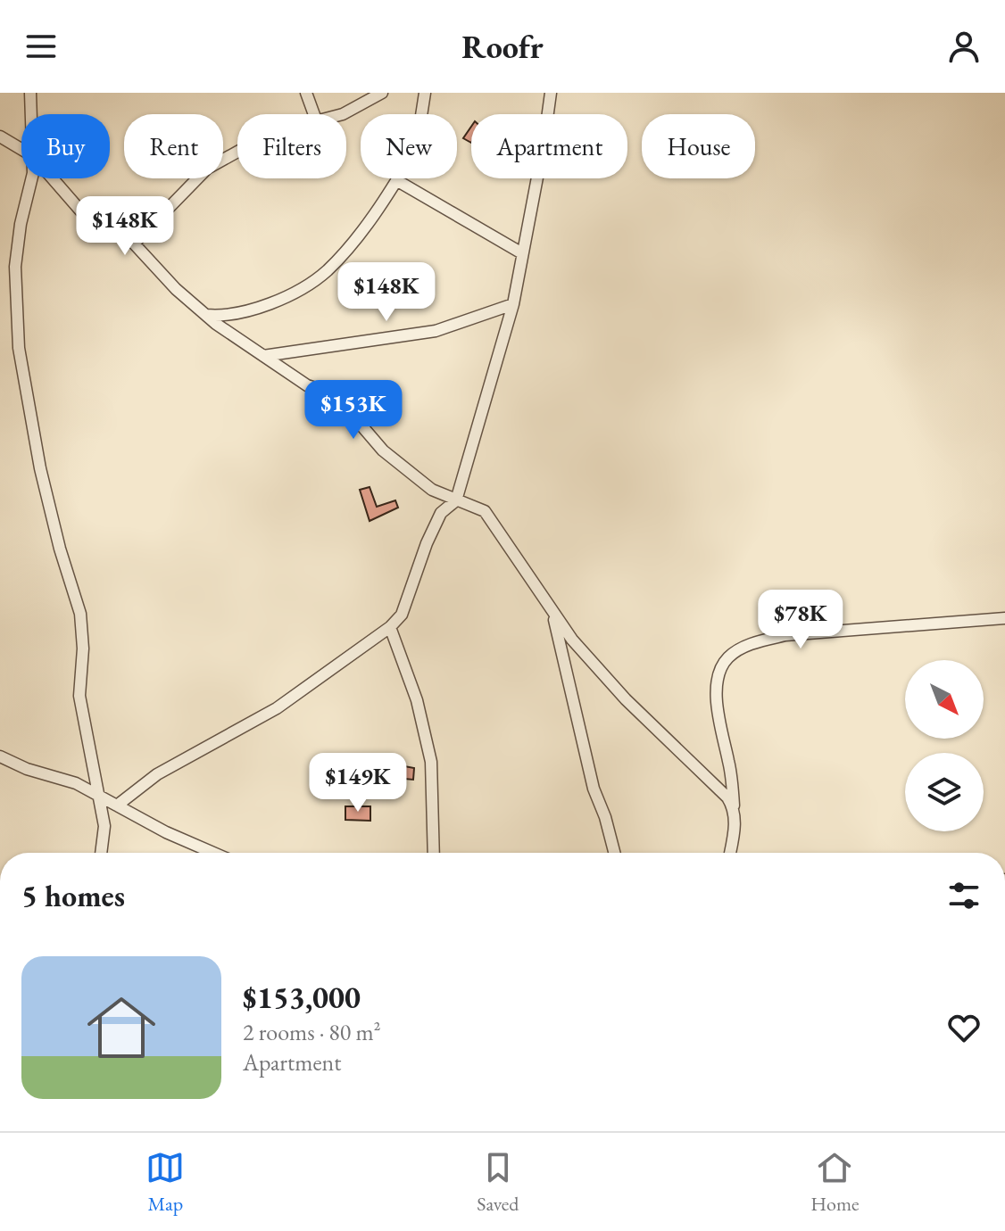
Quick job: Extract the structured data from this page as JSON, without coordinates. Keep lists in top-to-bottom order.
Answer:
{
  "north": "bottom right",
  "page": {
    "header": "Roofr",
    "chip": [
      "Buy",
      "Rent",
      "Filters",
      "New",
      "Apartment",
      "House"
    ],
    "price": [
      "$148K",
      "$148K",
      "$153K",
      "$78K",
      "$149K"
    ],
    "heading": "5 homes",
    "list": [
      {
        "name": "$153,000",
        "note": "2 rooms · 80 m² · Apartment"
      }
    ],
    "tabs": ["Map", "Saved", "Home"]
  }
}
